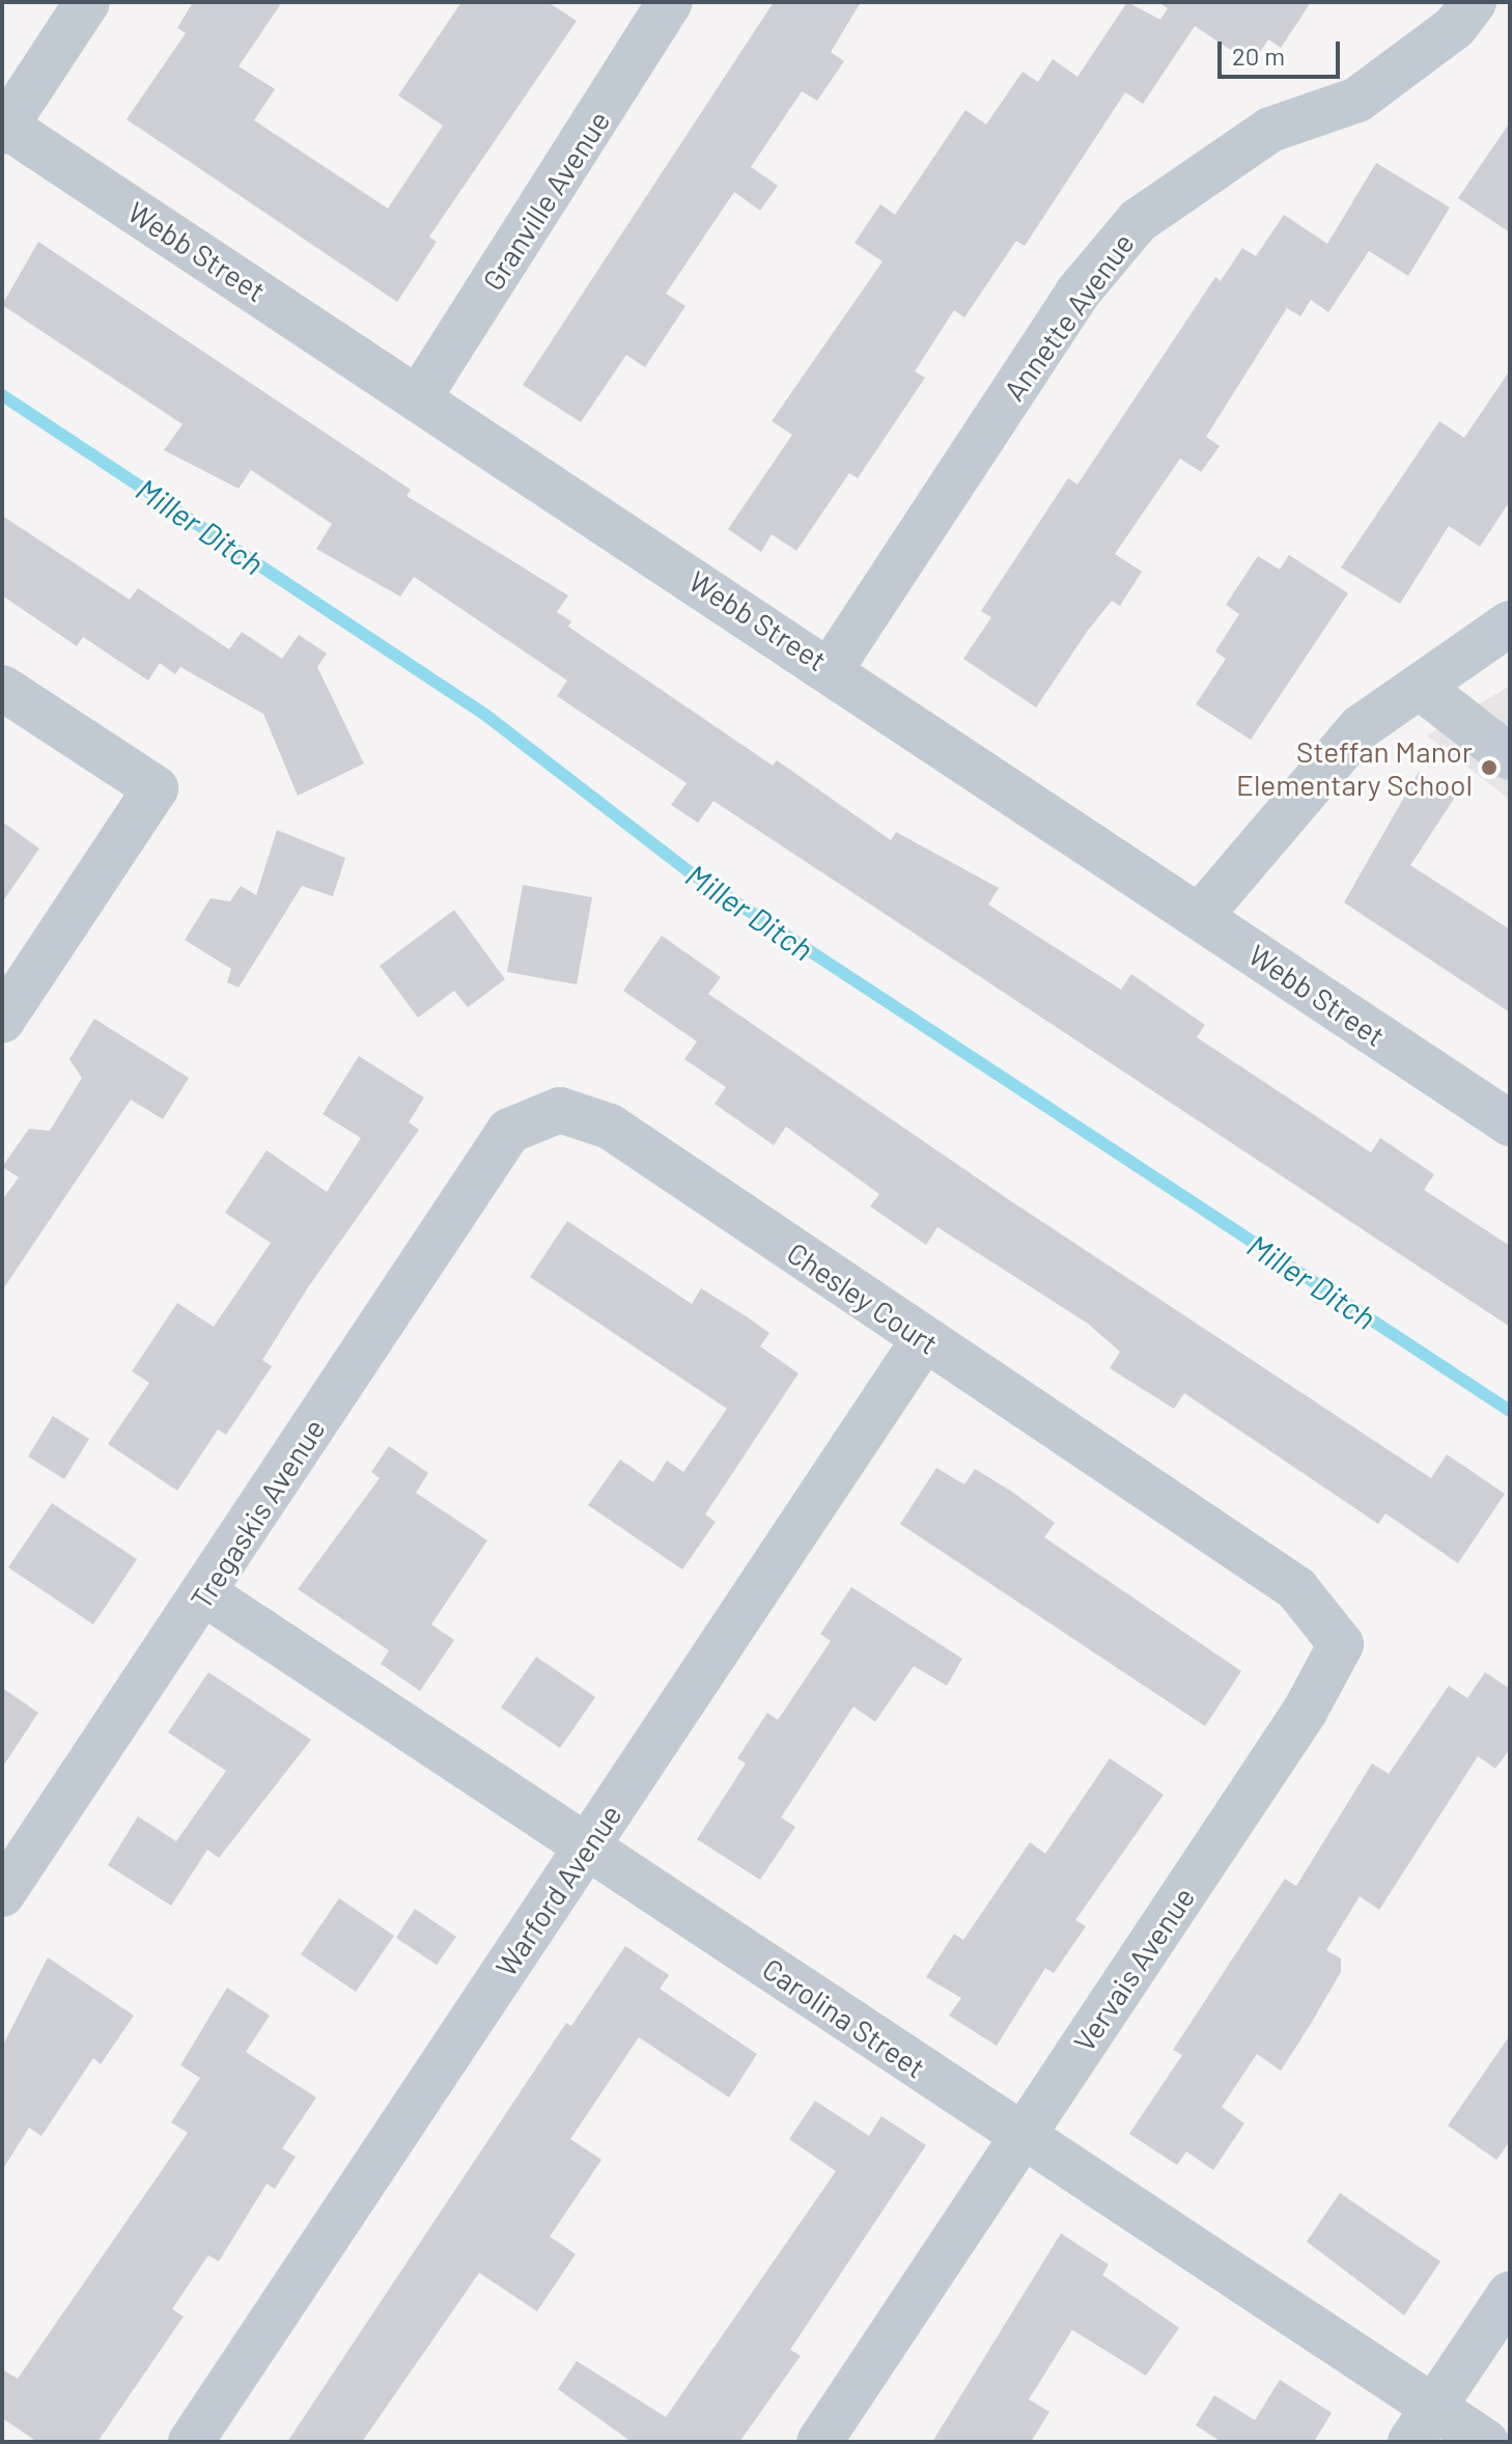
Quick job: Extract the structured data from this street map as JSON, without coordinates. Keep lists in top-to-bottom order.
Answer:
{
  "streets": {
    "street": [
      "Granville Avenue",
      "Webb Street",
      "Annette Avenue",
      "Chesley Court",
      "Tregaskis Avenue",
      "Warford Avenue",
      "Vervais Avenue",
      "Carolina Street"
    ]
  },
  "crossings": [
    ["Granville Avenue", "Webb Street"],
    ["Webb Street", "Annette Avenue"],
    ["Chesley Court", "Tregaskis Avenue"],
    ["Chesley Court", "Warford Avenue"],
    ["Chesley Court", "Vervais Avenue"],
    ["Tregaskis Avenue", "Carolina Street"],
    ["Warford Avenue", "Carolina Street"],
    ["Vervais Avenue", "Carolina Street"]
  ],
  "water": ["Miller Ditch"],
  "places": ["Steffan Manor Elementary School"],
  "scale_bar": "20 m"
}
